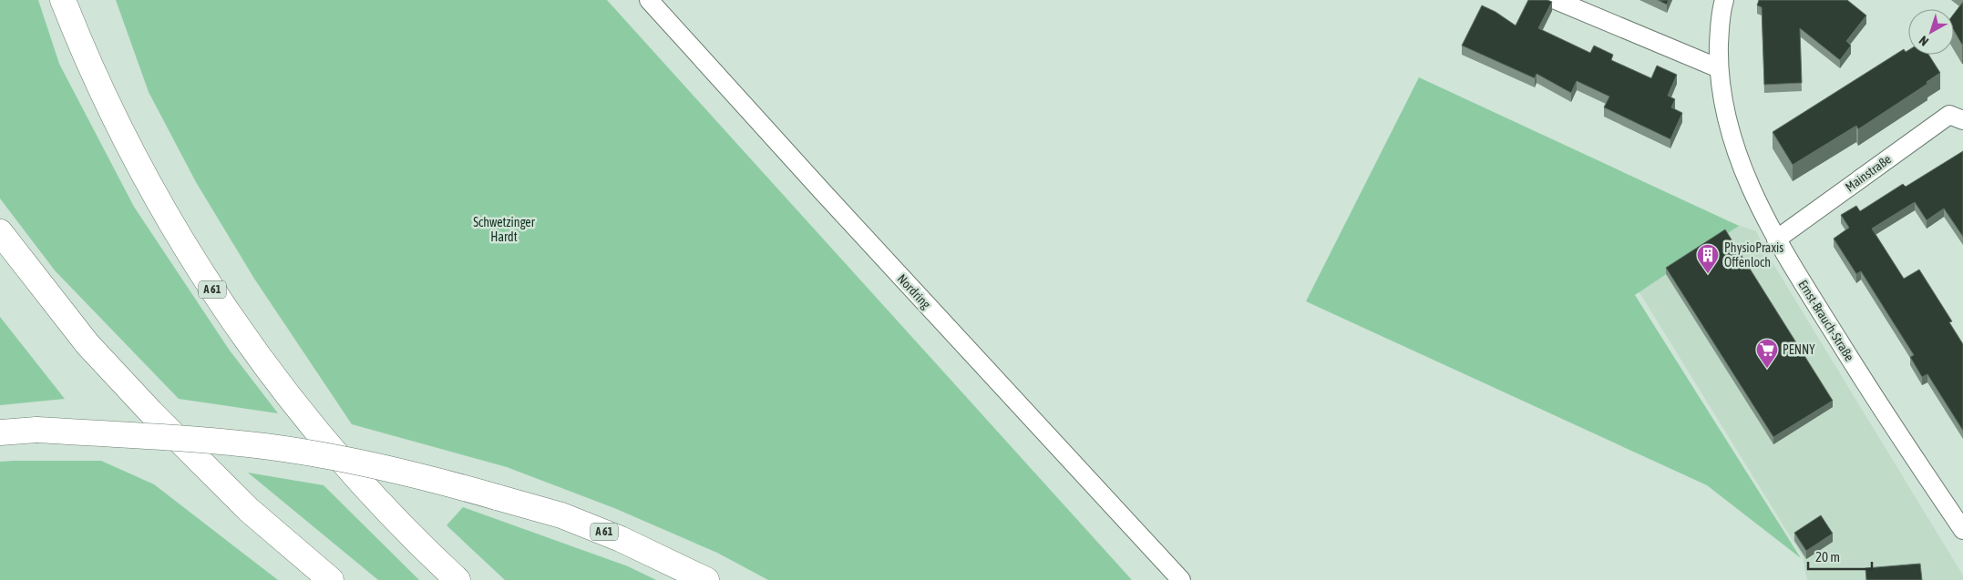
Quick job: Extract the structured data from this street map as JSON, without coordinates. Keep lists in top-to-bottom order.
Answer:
{
  "streets": {
    "highway": ["A 61"],
    "street": ["Mainstraße", "Nordring", "Ernst-Brauch-Straße"]
  },
  "crossings": [
    ["Mainstraße", "Ernst-Brauch-Straße"]
  ],
  "parks": ["Schwetzinger Hardt"],
  "places": {
    "building": ["PhysioPraxis Offenloch"],
    "supermarket": ["PENNY"]
  },
  "scale_bar": "20 m",
  "north": "bottom left"
}
